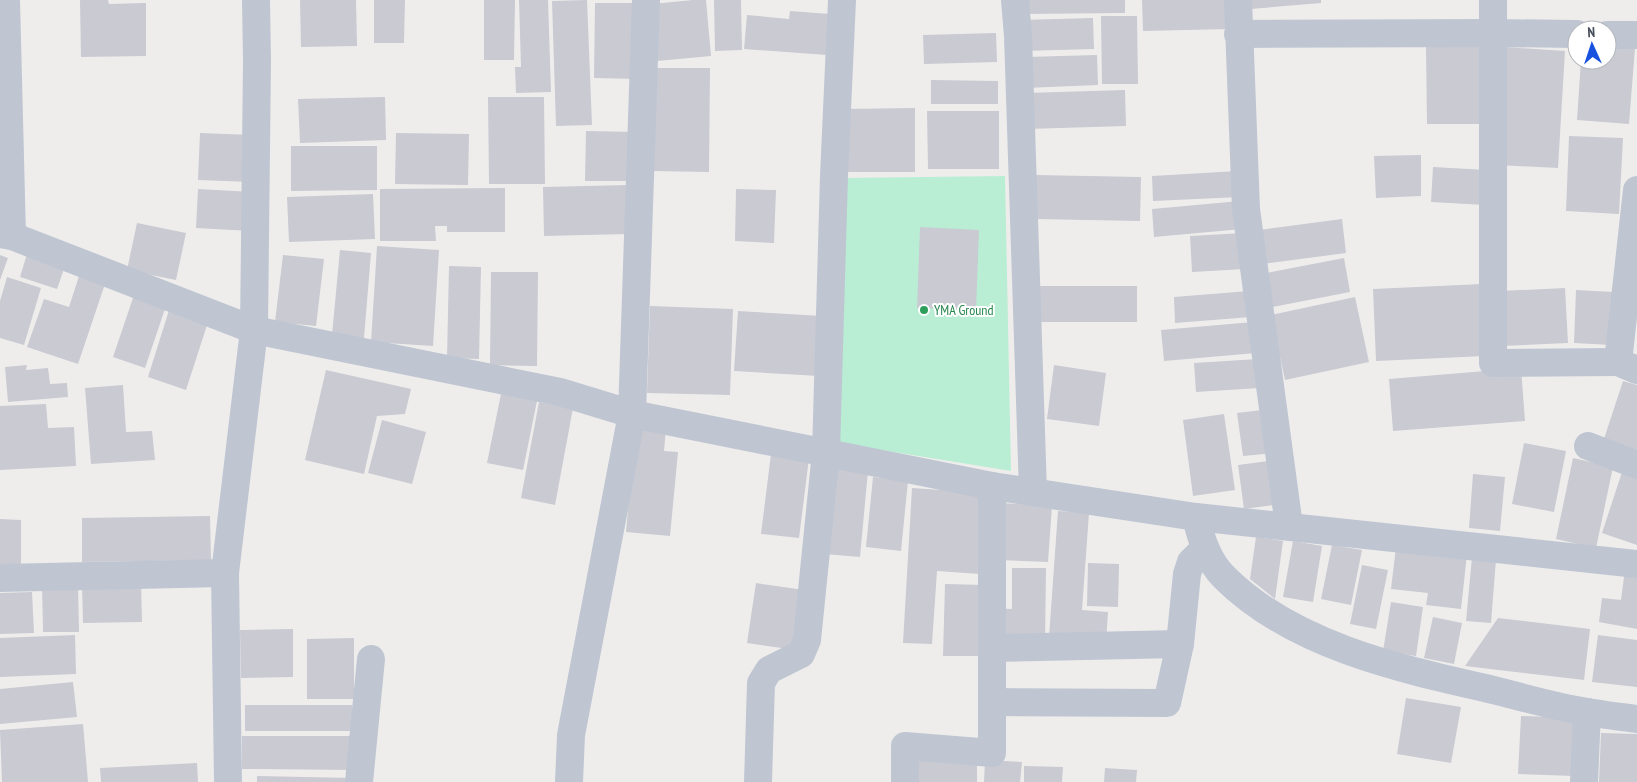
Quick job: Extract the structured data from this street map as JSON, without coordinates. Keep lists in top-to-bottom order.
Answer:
{
  "places": ["YMA Ground"],
  "north": "top"
}
